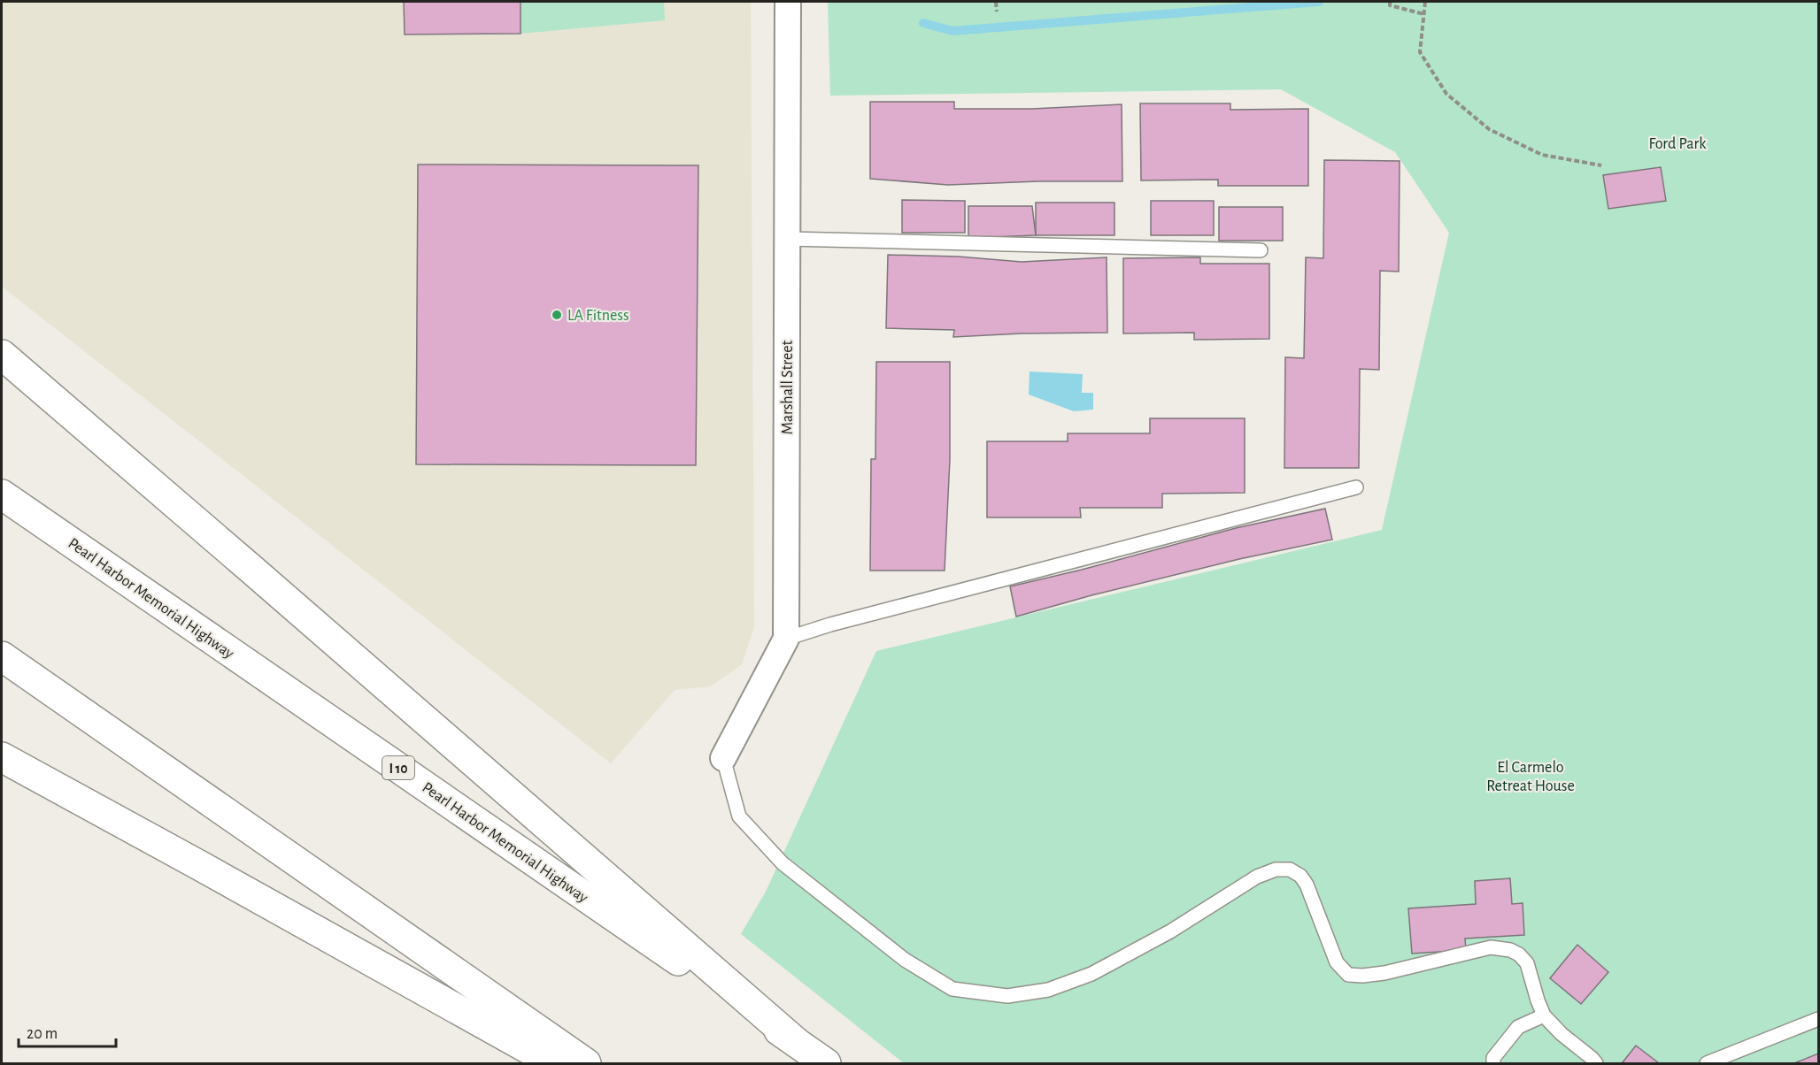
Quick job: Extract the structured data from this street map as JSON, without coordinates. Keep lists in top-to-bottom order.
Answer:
{
  "streets": {
    "highway": ["Pearl Harbor Memorial Highway", "I 10"],
    "street": ["Marshall Street"]
  },
  "parks": ["Ford Park", "El Carmelo Retreat House"],
  "places": ["LA Fitness"],
  "scale_bar": "20 m"
}
